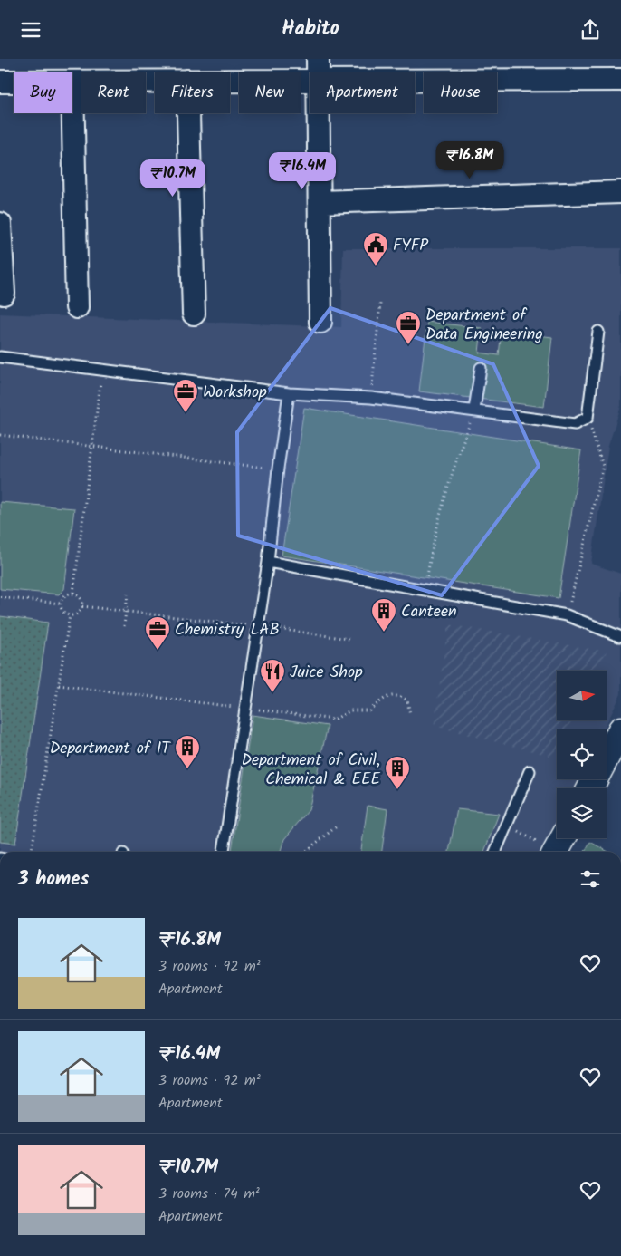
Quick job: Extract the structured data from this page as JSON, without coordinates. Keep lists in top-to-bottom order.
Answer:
{
  "places": {
    "public building": ["FYFP"],
    "office": ["Department of Data Engineering", "Workshop", "Chemistry LAB"],
    "building": ["Canteen", "Department of IT", "Department of Civil, Chemical & EEE"],
    "restaurant": ["Juice Shop"]
  },
  "north": "right",
  "page": {
    "header": "Habito",
    "chip": [
      "Buy",
      "Rent",
      "Filters",
      "New",
      "Apartment",
      "House"
    ],
    "price": ["₹16.8M", "₹16.4M", "₹10.7M"],
    "heading": "3 homes",
    "list": [
      {
        "name": "₹16.8M",
        "note": "3 rooms · 92 m² · Apartment"
      },
      {
        "name": "₹16.4M",
        "note": "3 rooms · 92 m² · Apartment"
      },
      {
        "name": "₹10.7M",
        "note": "3 rooms · 74 m² · Apartment"
      }
    ]
  }
}
